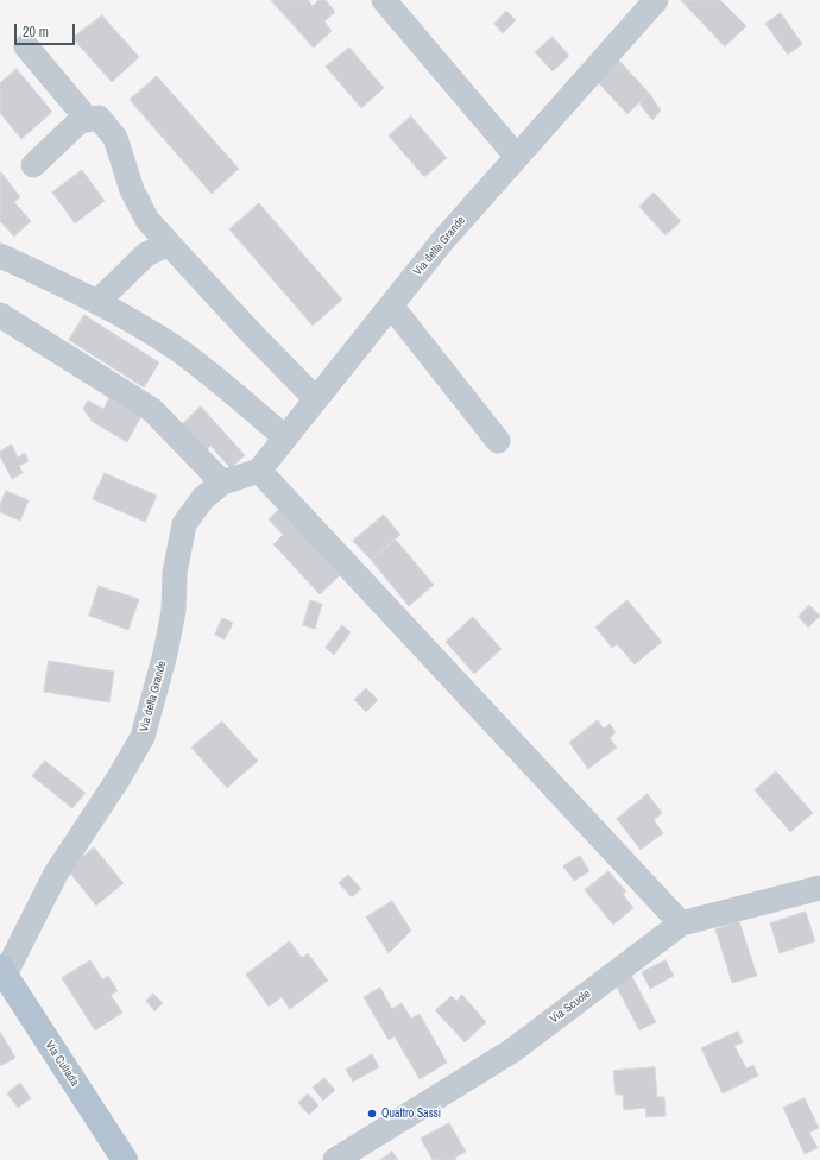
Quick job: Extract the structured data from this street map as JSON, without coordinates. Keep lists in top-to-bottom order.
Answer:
{
  "streets": {
    "main road": ["Via Culiada"],
    "street": ["Via della Grande", "Via Scuole"]
  },
  "crossings": [
    ["Via della Grande", "Via Culiada"]
  ],
  "places": ["Quattro Sassi"],
  "scale_bar": "20 m"
}
